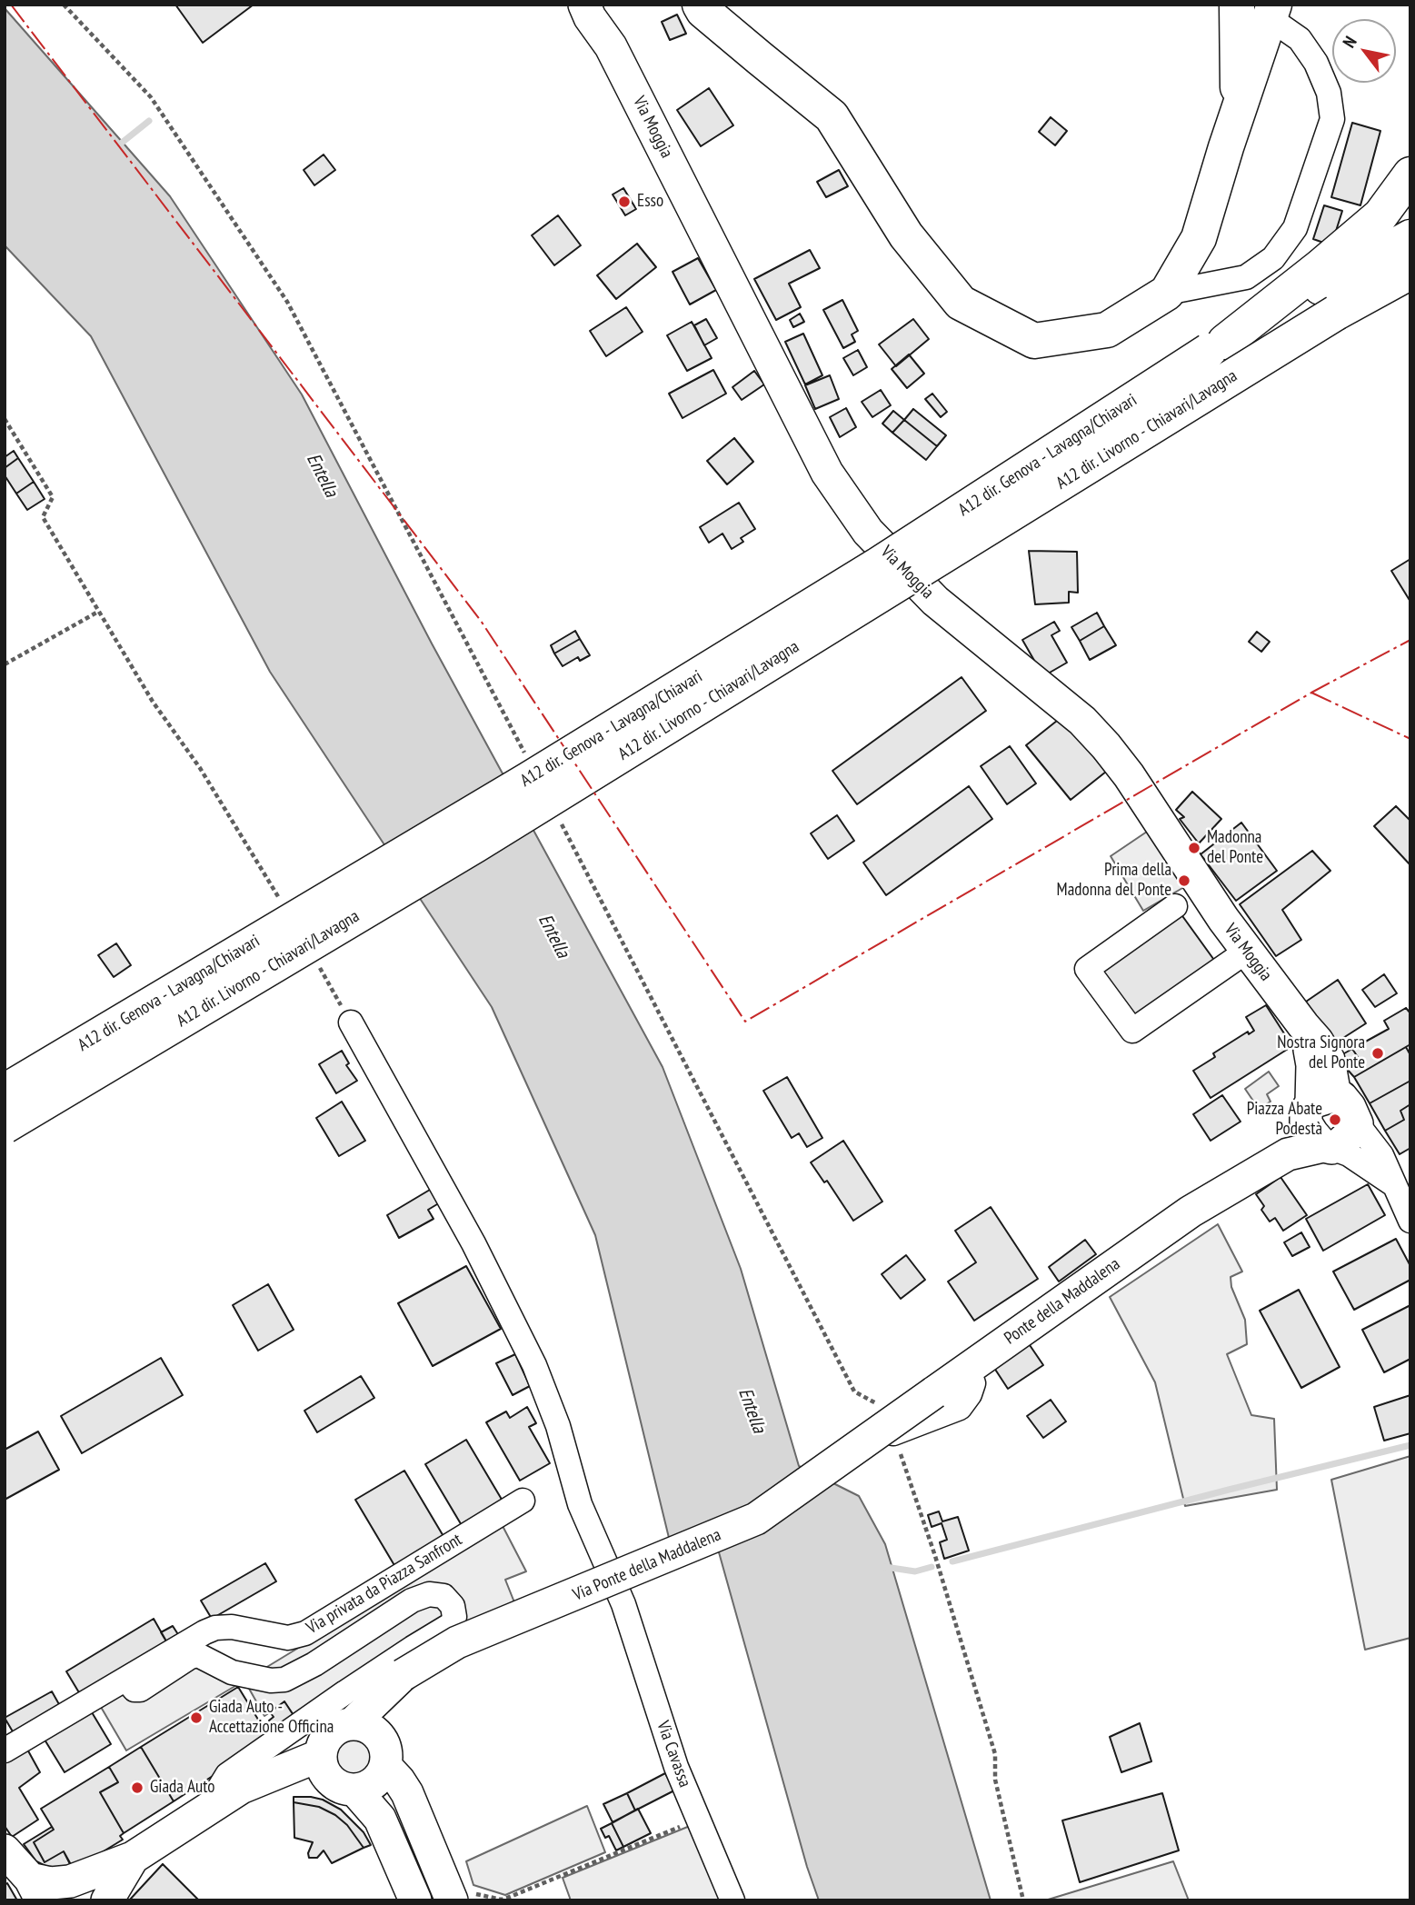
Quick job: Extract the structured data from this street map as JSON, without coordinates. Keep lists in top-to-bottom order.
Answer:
{
  "streets": {
    "highway": ["A12 dir. Livorno - Chiavari/Lavagna", "A12 dir. Genova - Lavagna/Chiavari"],
    "main road": ["Via Moggia", "Ponte della Maddalena", "Via Ponte della Maddalena"],
    "street": ["Via privata da Piazza Sanfront", "Via Cavassa"]
  },
  "crossings": [
    ["Via Moggia", "Ponte della Maddalena"],
    ["Ponte della Maddalena", "Via Ponte della Maddalena"]
  ],
  "water": ["Entella"],
  "places": [
    "Esso",
    "Madonna del Ponte",
    "Prima della Madonna del Ponte",
    "Nostra Signora del Ponte",
    "Piazza Abate Podestà",
    "Giada Auto - Accettazione Officina",
    "Giada Auto"
  ],
  "north": "top left"
}
